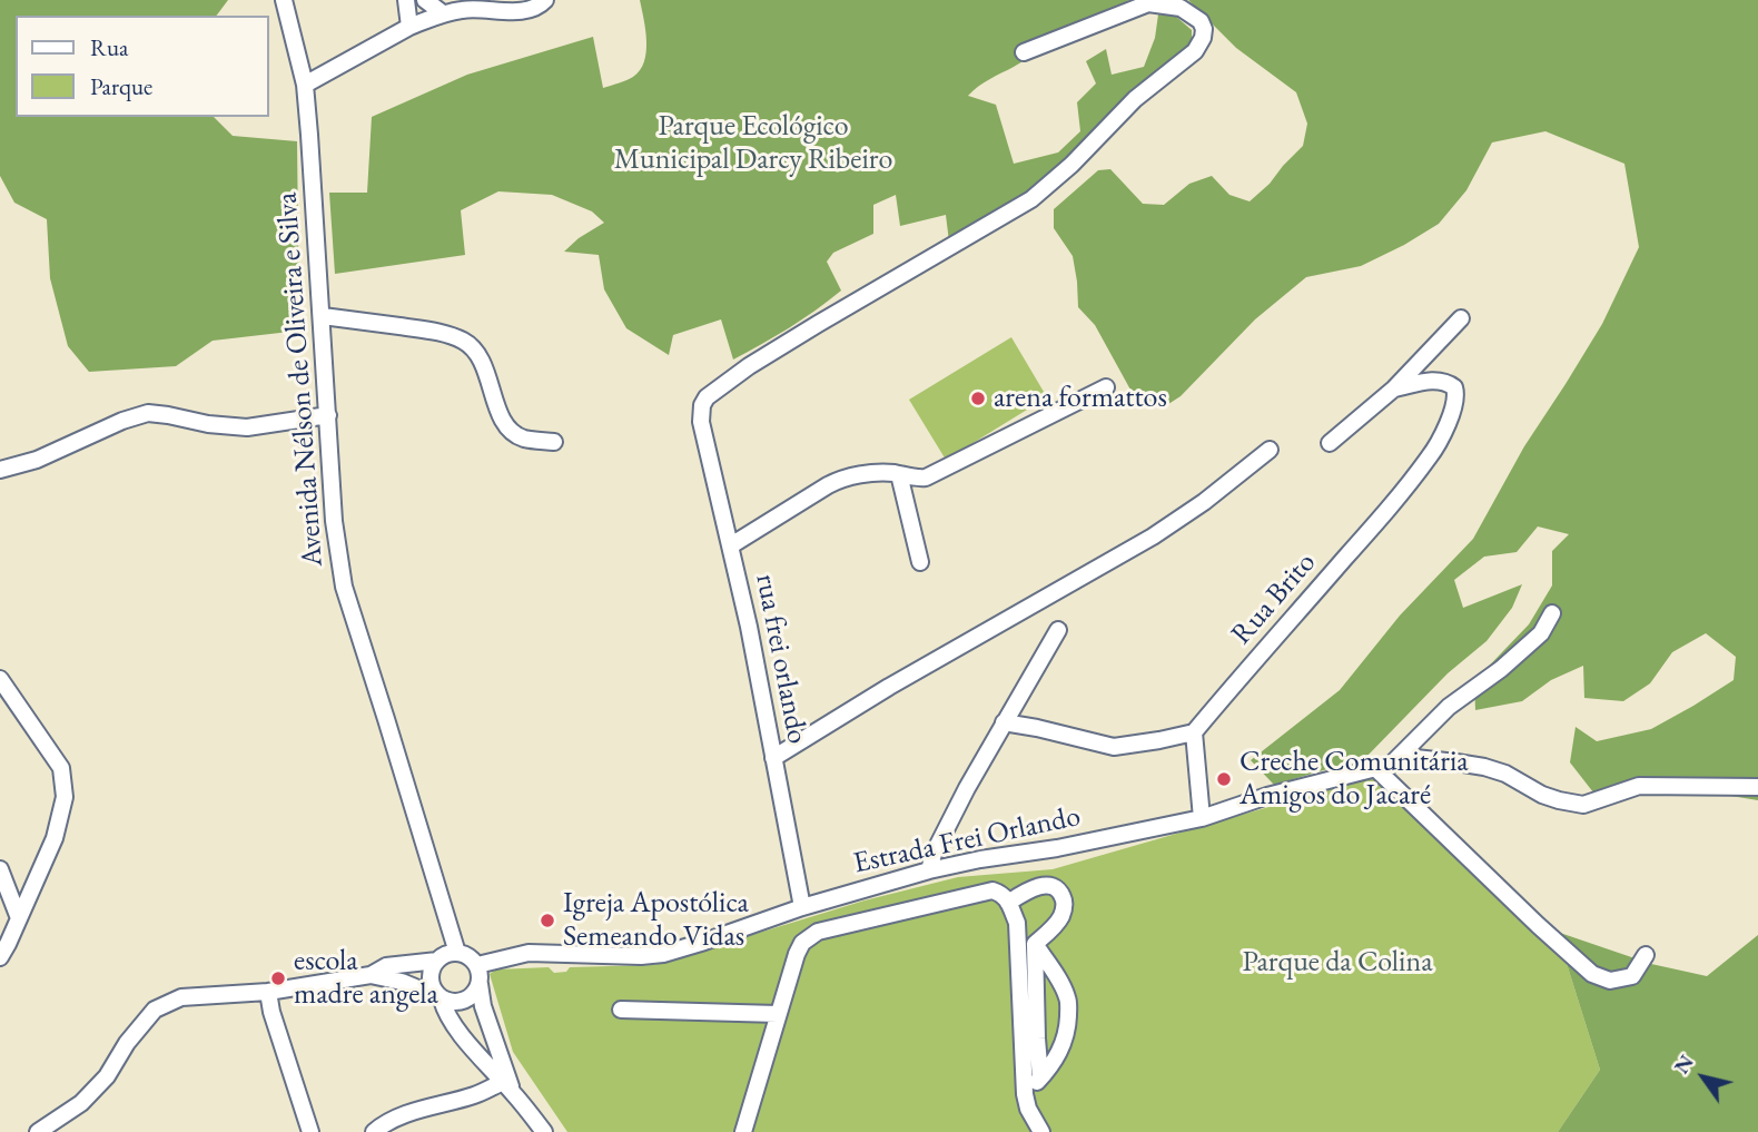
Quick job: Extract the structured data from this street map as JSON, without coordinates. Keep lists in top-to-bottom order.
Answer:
{
  "streets": {
    "street": [
      "Avenida Nélson de Oliveira e Silva",
      "Rua Brito",
      "rua frei orlando",
      "Estrada Frei Orlando"
    ]
  },
  "crossings": [
    ["Avenida Nélson de Oliveira e Silva", "Estrada Frei Orlando"],
    ["rua frei orlando", "Estrada Frei Orlando"]
  ],
  "parks": ["Parque Ecológico Municipal Darcy Ribeiro", "Parque da Colina"],
  "places": [
    "arena formattos",
    "Creche Comunitária Amigos do Jacaré",
    "Igreja Apostólica Semeando Vidas",
    "escola madre angela"
  ],
  "legend": ["Rua", "Parque"],
  "north": "top left"
}
